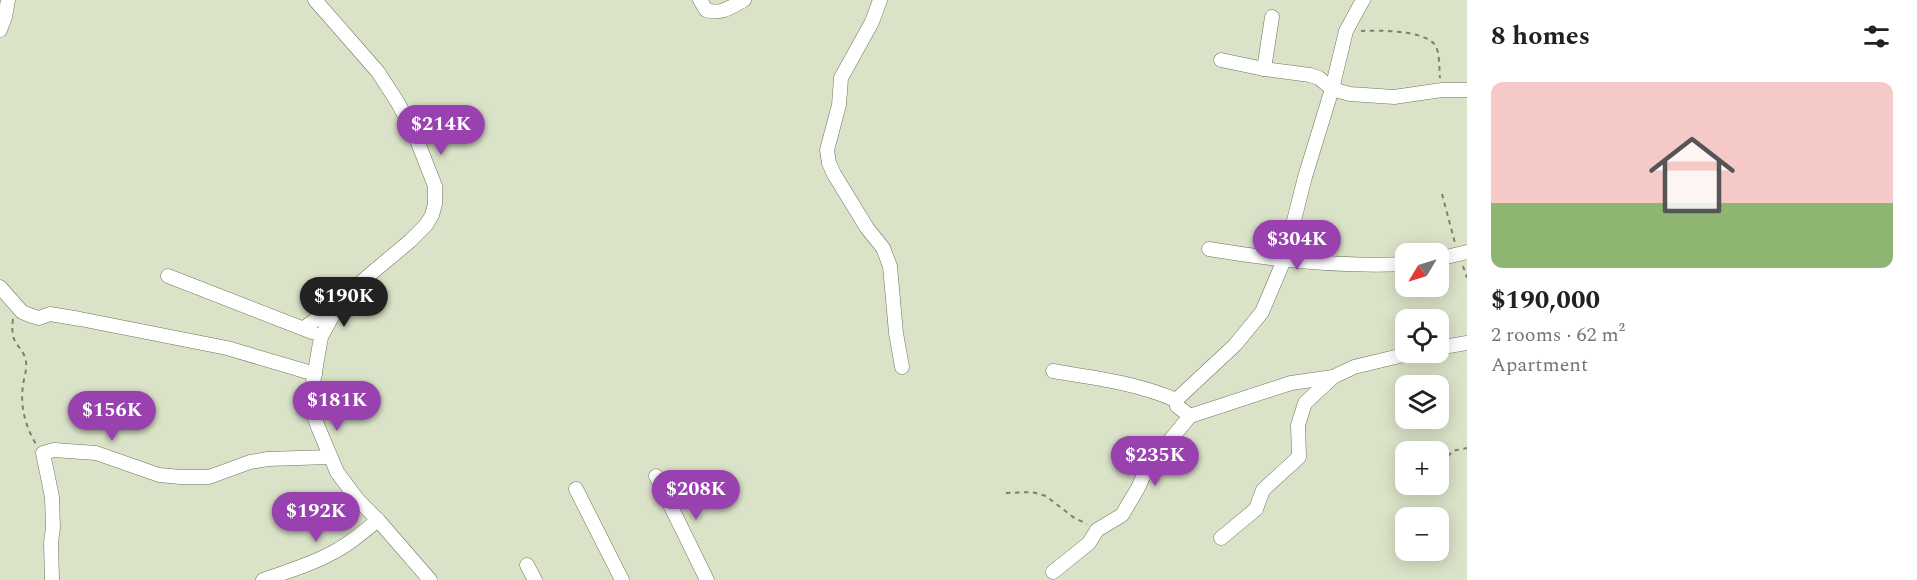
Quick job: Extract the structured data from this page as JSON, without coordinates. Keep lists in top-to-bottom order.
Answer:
{
  "north": "bottom left",
  "page": {
    "heading": "8 homes",
    "list": [
      {
        "name": "$190,000",
        "note": "2 rooms · 62 m² · Apartment"
      }
    ],
    "price": [
      "$214K",
      "$304K",
      "$190K",
      "$181K",
      "$156K",
      "$235K",
      "$208K",
      "$192K"
    ],
    "map_buttons": ["+", "−"]
  }
}
